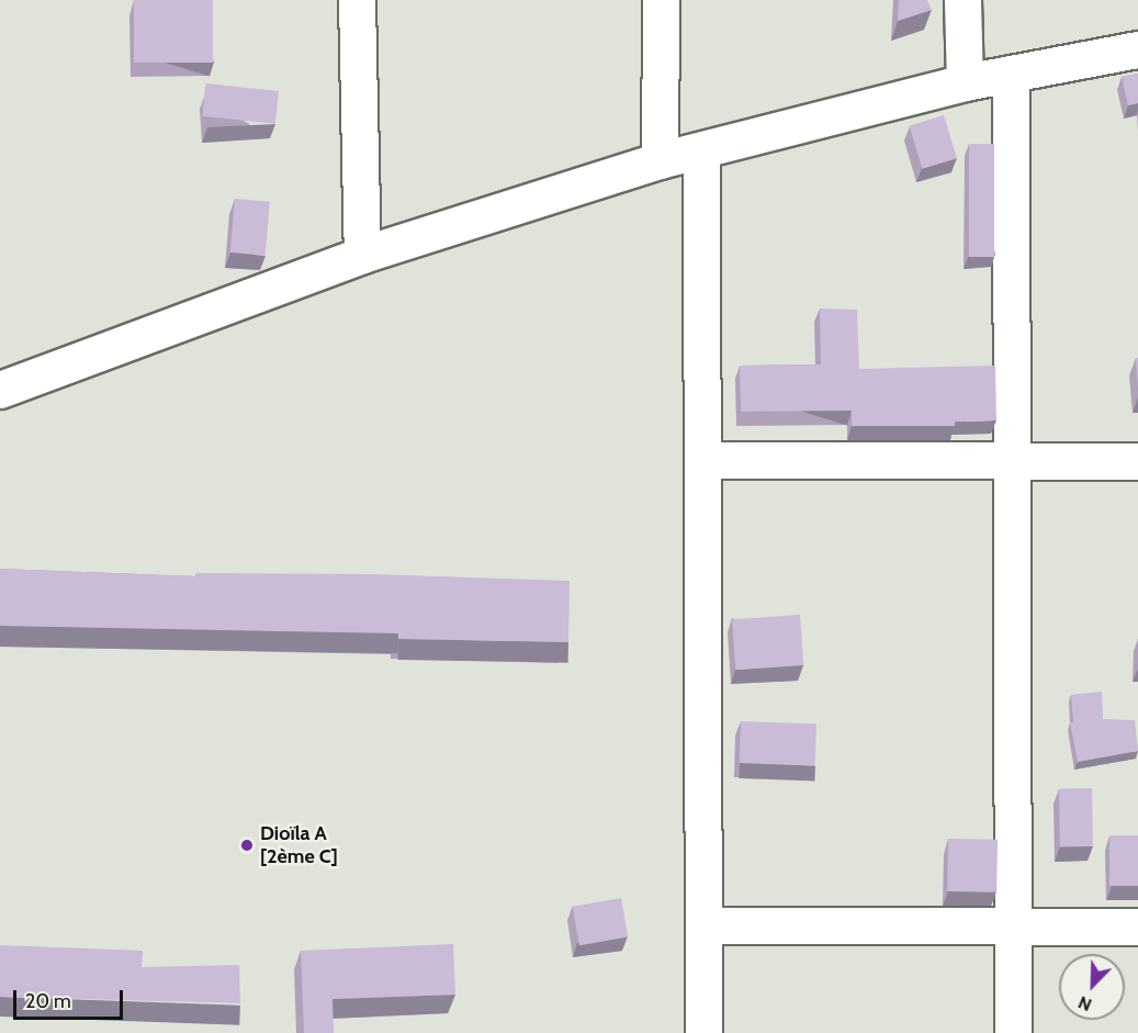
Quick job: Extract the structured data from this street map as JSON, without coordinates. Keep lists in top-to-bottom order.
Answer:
{
  "places": ["Dioïla A [2ème C]"],
  "scale_bar": "20 m",
  "north": "bottom left"
}
